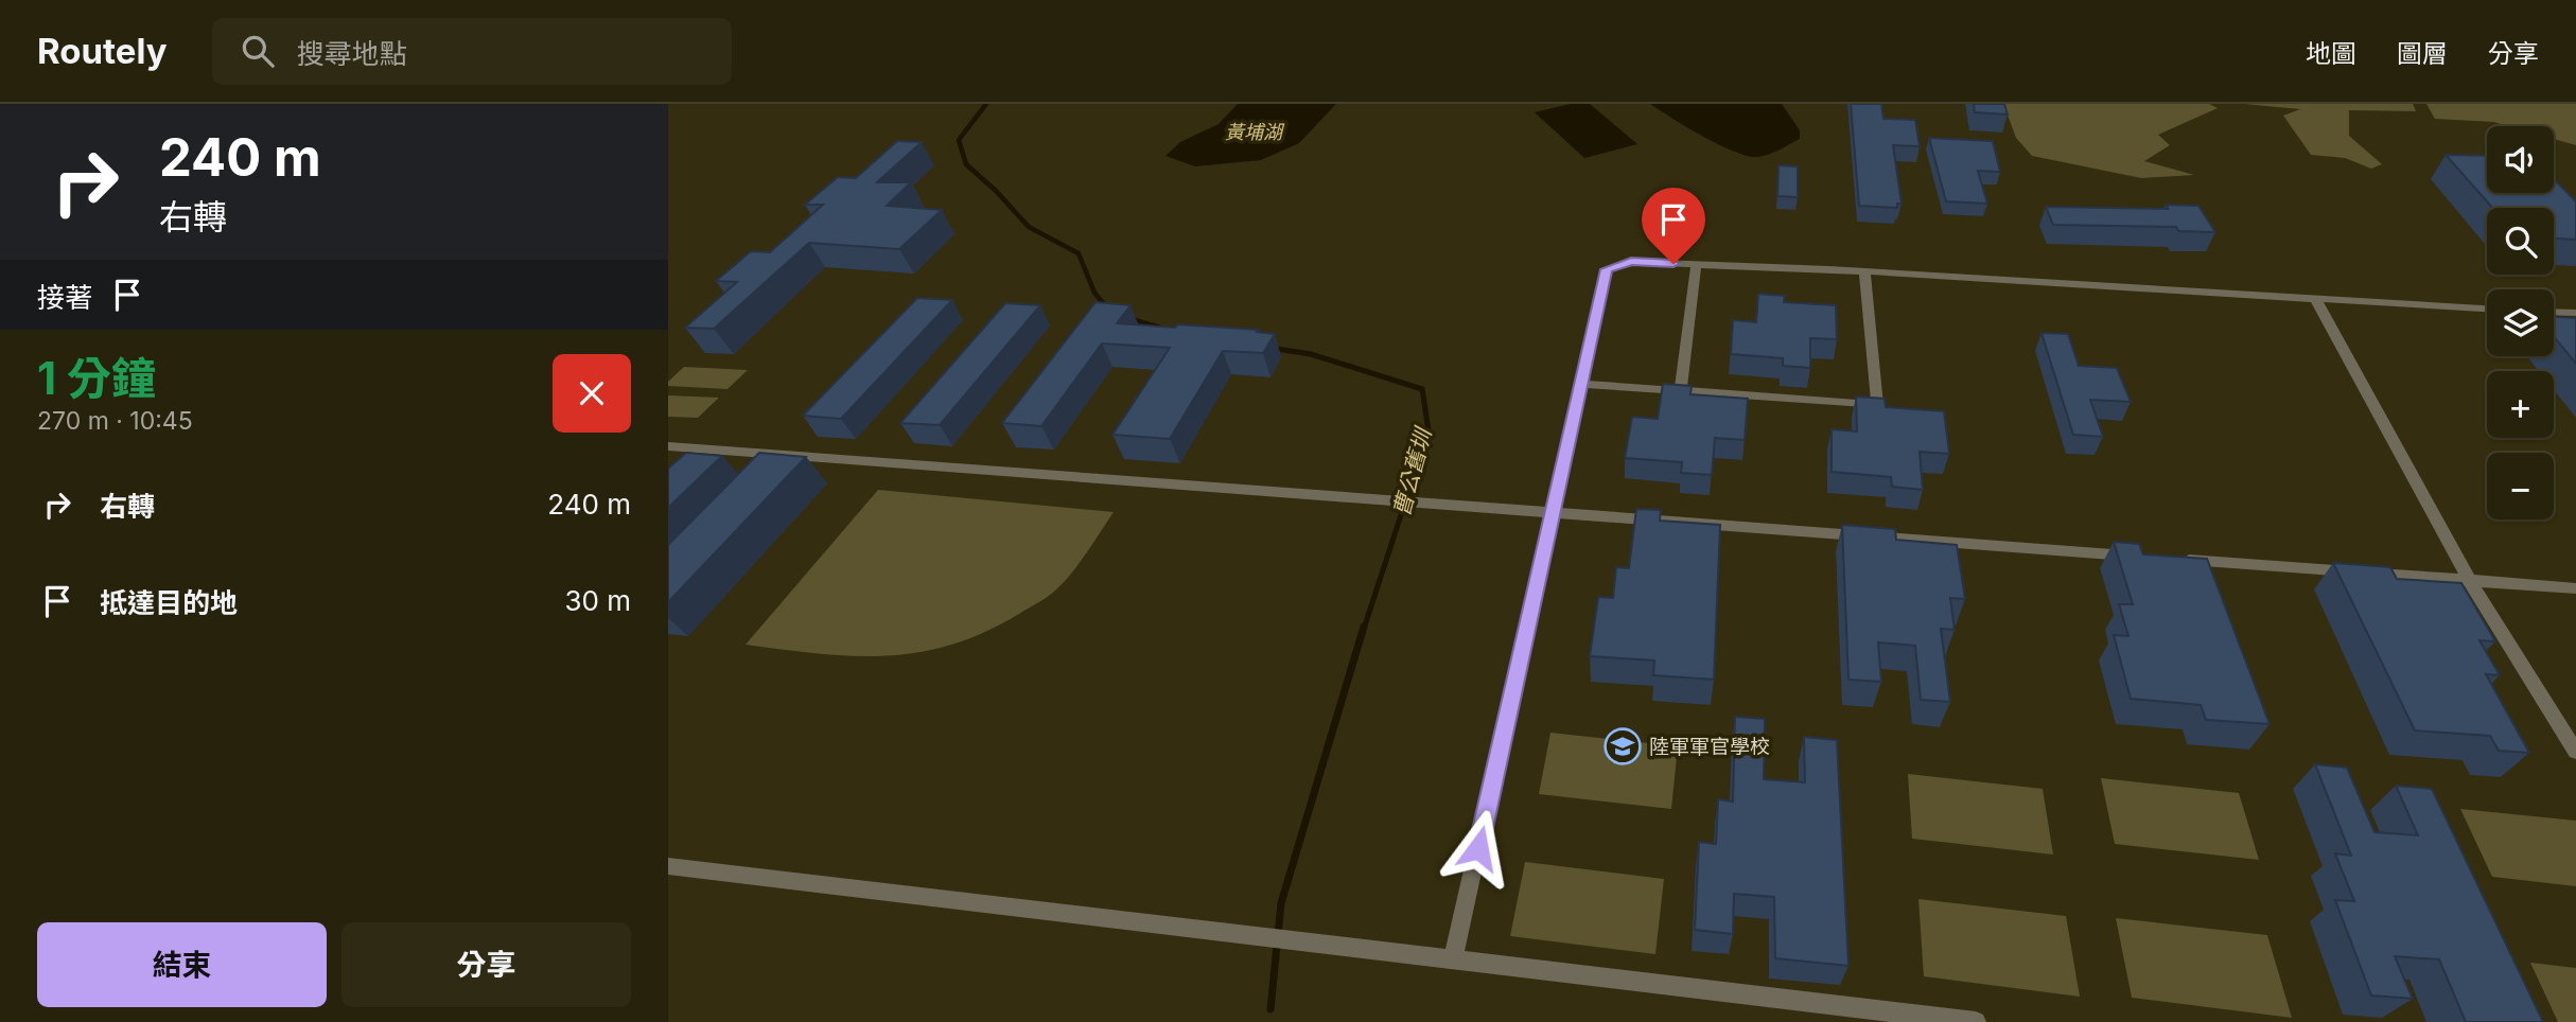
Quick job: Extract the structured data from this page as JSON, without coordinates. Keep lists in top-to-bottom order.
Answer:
{
  "water": ["黃埔湖", "曹公舊圳"],
  "places": {
    "school or university": ["陸軍軍官學校"]
  },
  "page": {
    "header": "Routely",
    "search": "搜尋地點",
    "nav": ["地圖", "圖層", "分享"],
    "turn": ["240 m", "右轉"],
    "map_buttons": ["+", "−"],
    "then": "接著",
    "heading": ["1 分鐘", "270 m · 10:45"],
    "list": [
      {
        "name": "右轉",
        "value": "240 m"
      },
      {
        "name": "抵達目的地",
        "value": "30 m"
      }
    ],
    "buttons": ["結束", "分享"]
  }
}
